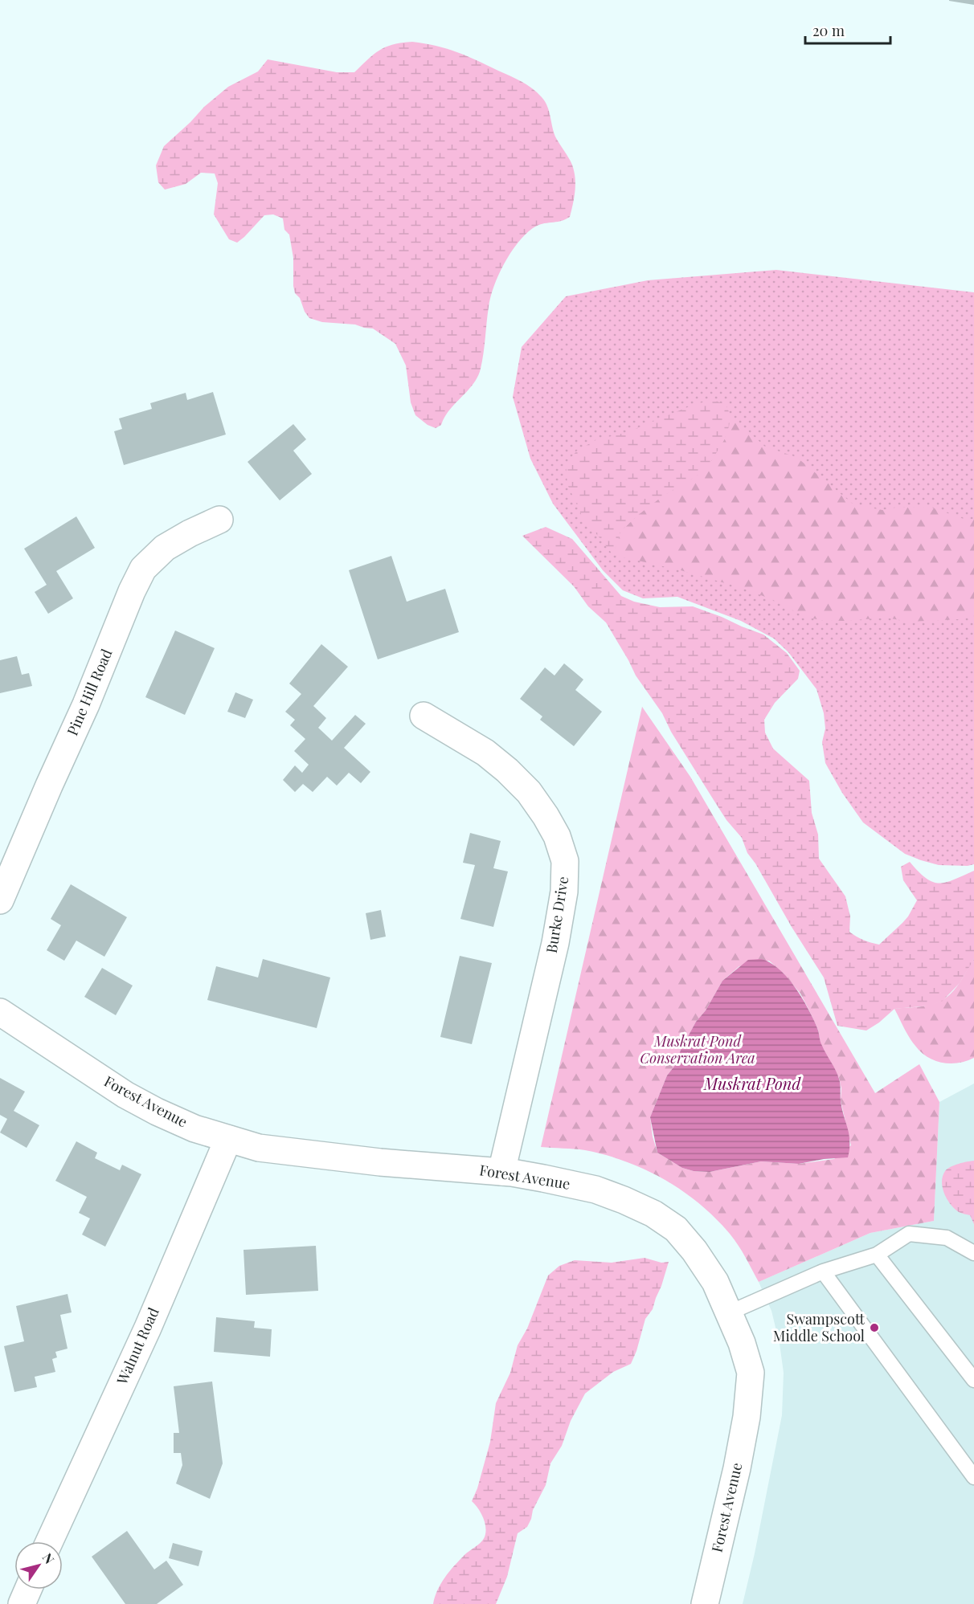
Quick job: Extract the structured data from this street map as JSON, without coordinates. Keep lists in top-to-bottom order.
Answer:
{
  "streets": {
    "street": [
      "Pine Hill Road",
      "Burke Drive",
      "Forest Avenue",
      "Walnut Road"
    ]
  },
  "crossings": [
    ["Burke Drive", "Forest Avenue"],
    ["Forest Avenue", "Walnut Road"]
  ],
  "water": ["Muskrat Pond"],
  "parks": ["Muskrat Pond Conservation Area"],
  "places": ["Swampscott Middle School"],
  "scale_bar": "20 m",
  "north": "top right"
}
